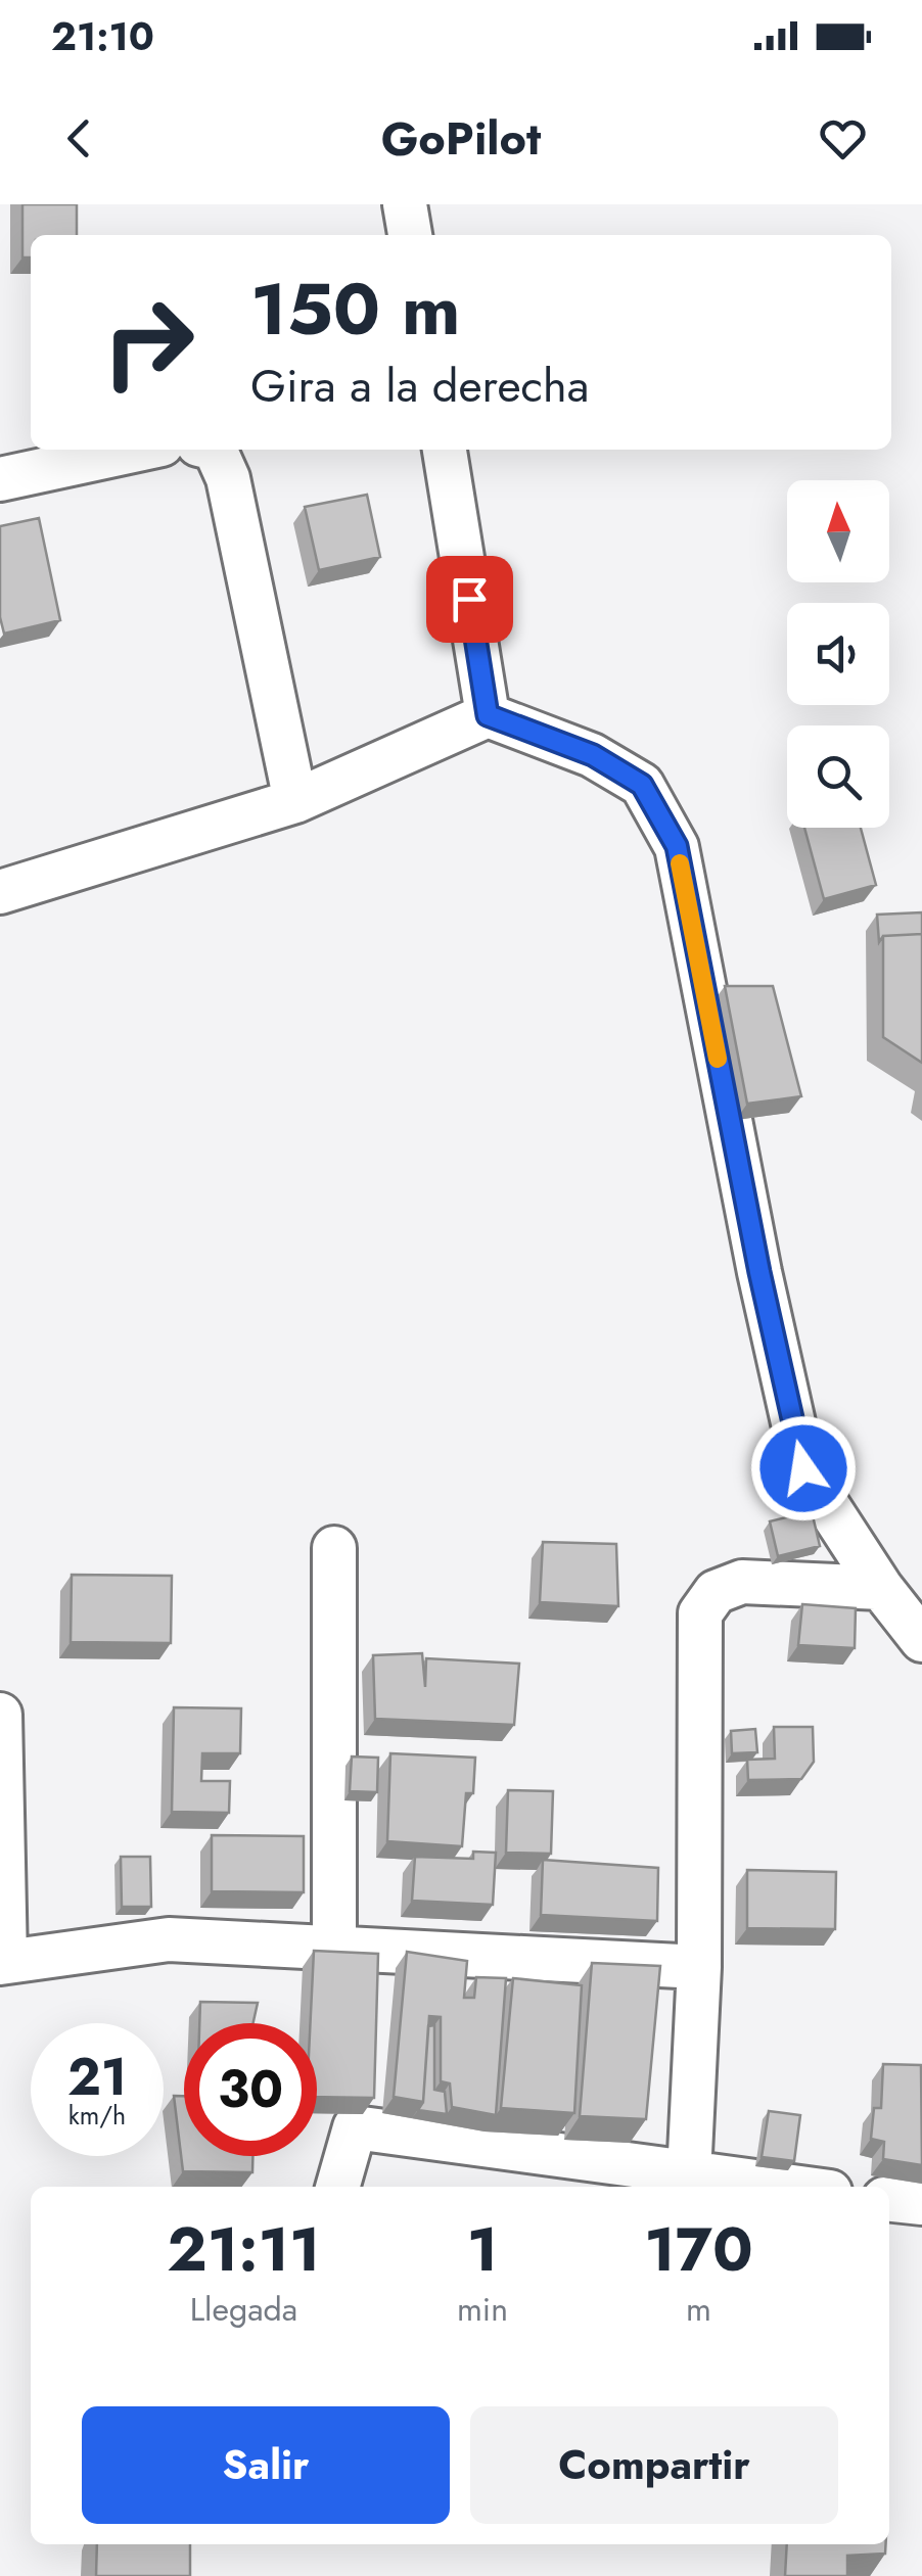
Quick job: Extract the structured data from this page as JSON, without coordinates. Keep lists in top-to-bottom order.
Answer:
{
  "north": "top",
  "page": {
    "status": "21:10",
    "header": "GoPilot",
    "turn": ["150 m", "Gira a la derecha"],
    "speed": "21 km/h",
    "limit": "30",
    "eta": [
      "21:11",
      "Llegada",
      "1",
      "min",
      "170",
      "m"
    ],
    "buttons": ["Salir", "Compartir"]
  }
}
